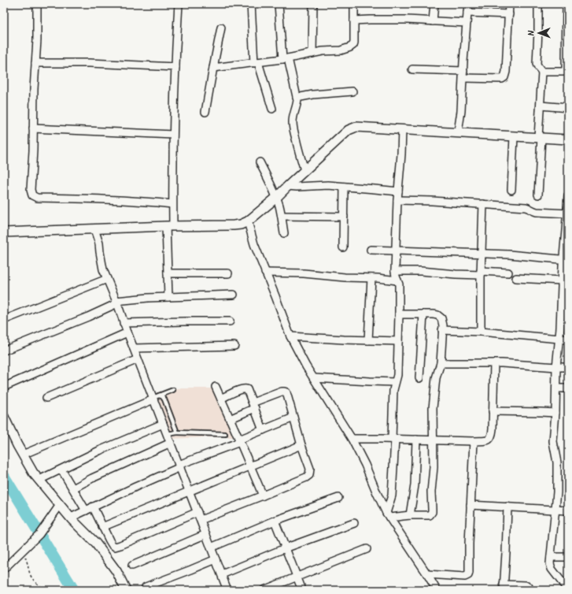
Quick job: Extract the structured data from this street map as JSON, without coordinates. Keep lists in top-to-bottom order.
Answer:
{
  "north": "left"
}
